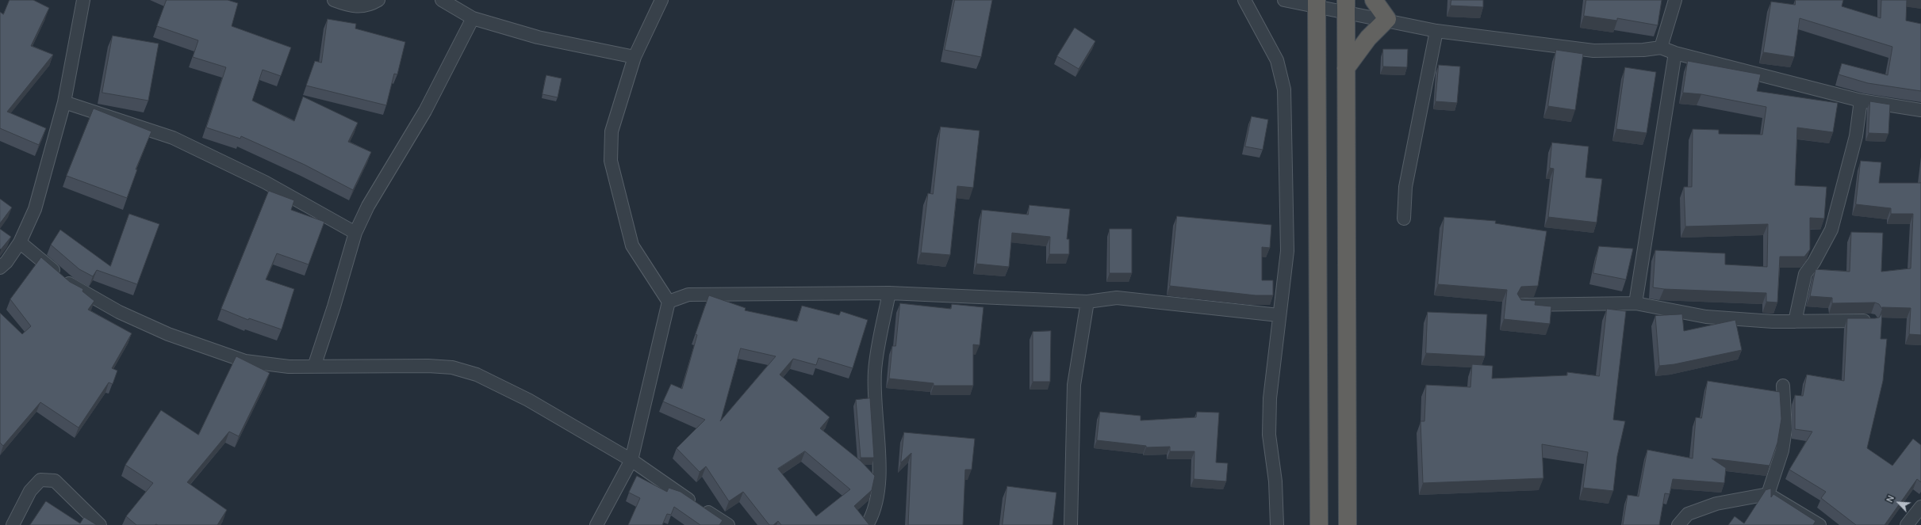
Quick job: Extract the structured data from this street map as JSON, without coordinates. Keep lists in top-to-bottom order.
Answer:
{
  "north": "top left"
}
